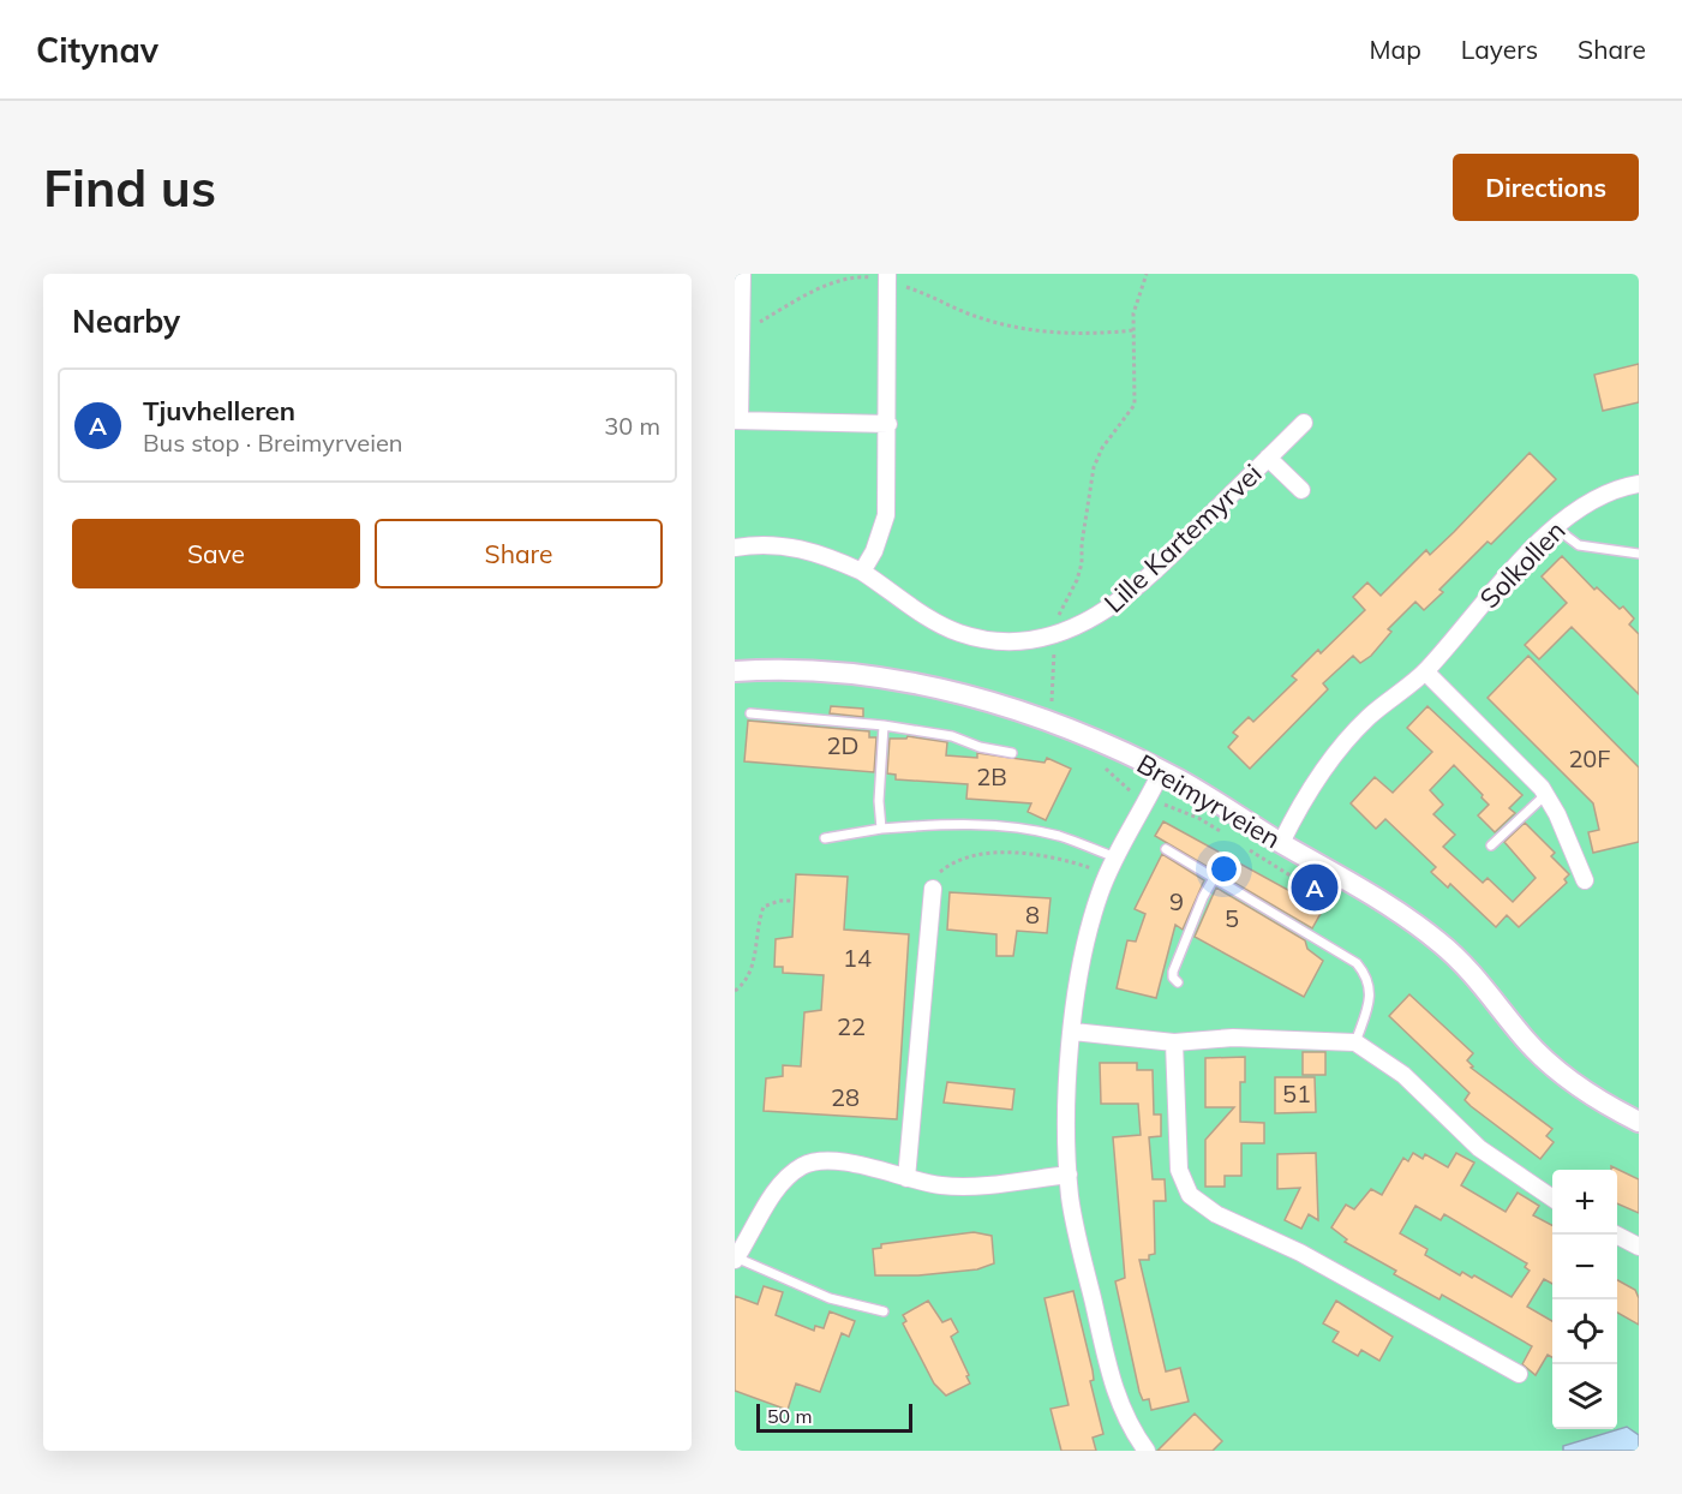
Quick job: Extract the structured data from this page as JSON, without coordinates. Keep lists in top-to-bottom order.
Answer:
{
  "streets": {
    "street": ["Lille Kartemyrvei", "Solkollen", "Breimyrveien"]
  },
  "crossings": [
    ["Solkollen", "Breimyrveien"]
  ],
  "house_numbers": [
    "2D",
    "20F",
    "2B",
    "9",
    "8",
    "5",
    "14",
    "22",
    "51",
    "28"
  ],
  "scale_bar": "50 m",
  "page": {
    "header": "Citynav",
    "nav": ["Map", "Layers", "Share"],
    "buttons": [
      "Directions",
      ["Save", "Share"]
    ],
    "title": "Find us",
    "heading": "Nearby",
    "list": [
      {
        "mark": "A",
        "name": "Tjuvhelleren",
        "note": "Bus stop · Breimyrveien",
        "value": "30 m"
      }
    ],
    "pins": "A",
    "map_buttons": ["+", "−"],
    "scale": "50 m"
  }
}
